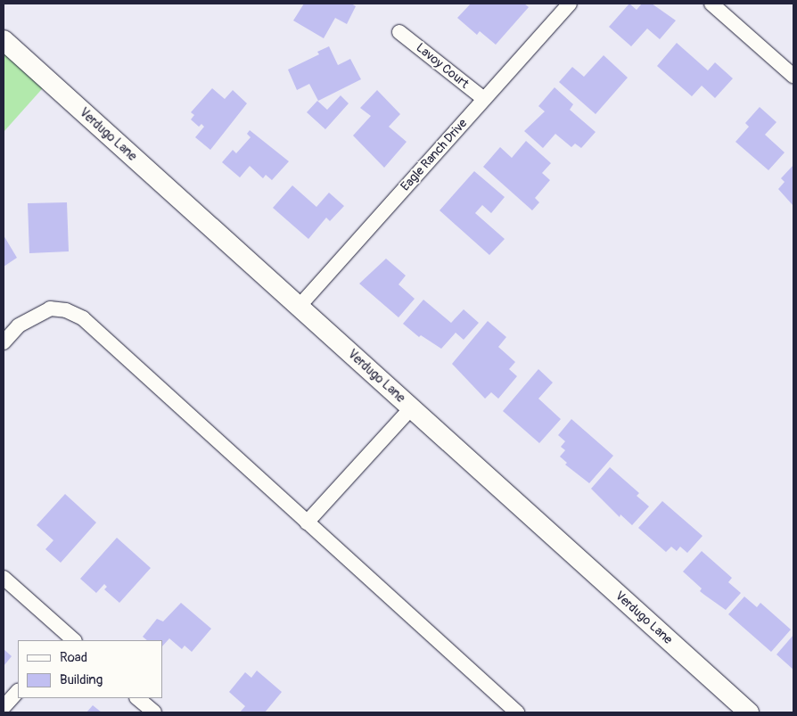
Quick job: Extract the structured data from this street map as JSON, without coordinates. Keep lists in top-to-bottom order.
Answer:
{
  "streets": {
    "street": ["Lavoy Court", "Verdugo Lane", "Eagle Ranch Drive"]
  },
  "crossings": [
    ["Lavoy Court", "Eagle Ranch Drive"],
    ["Verdugo Lane", "Eagle Ranch Drive"]
  ],
  "legend": ["Road", "Building"]
}
